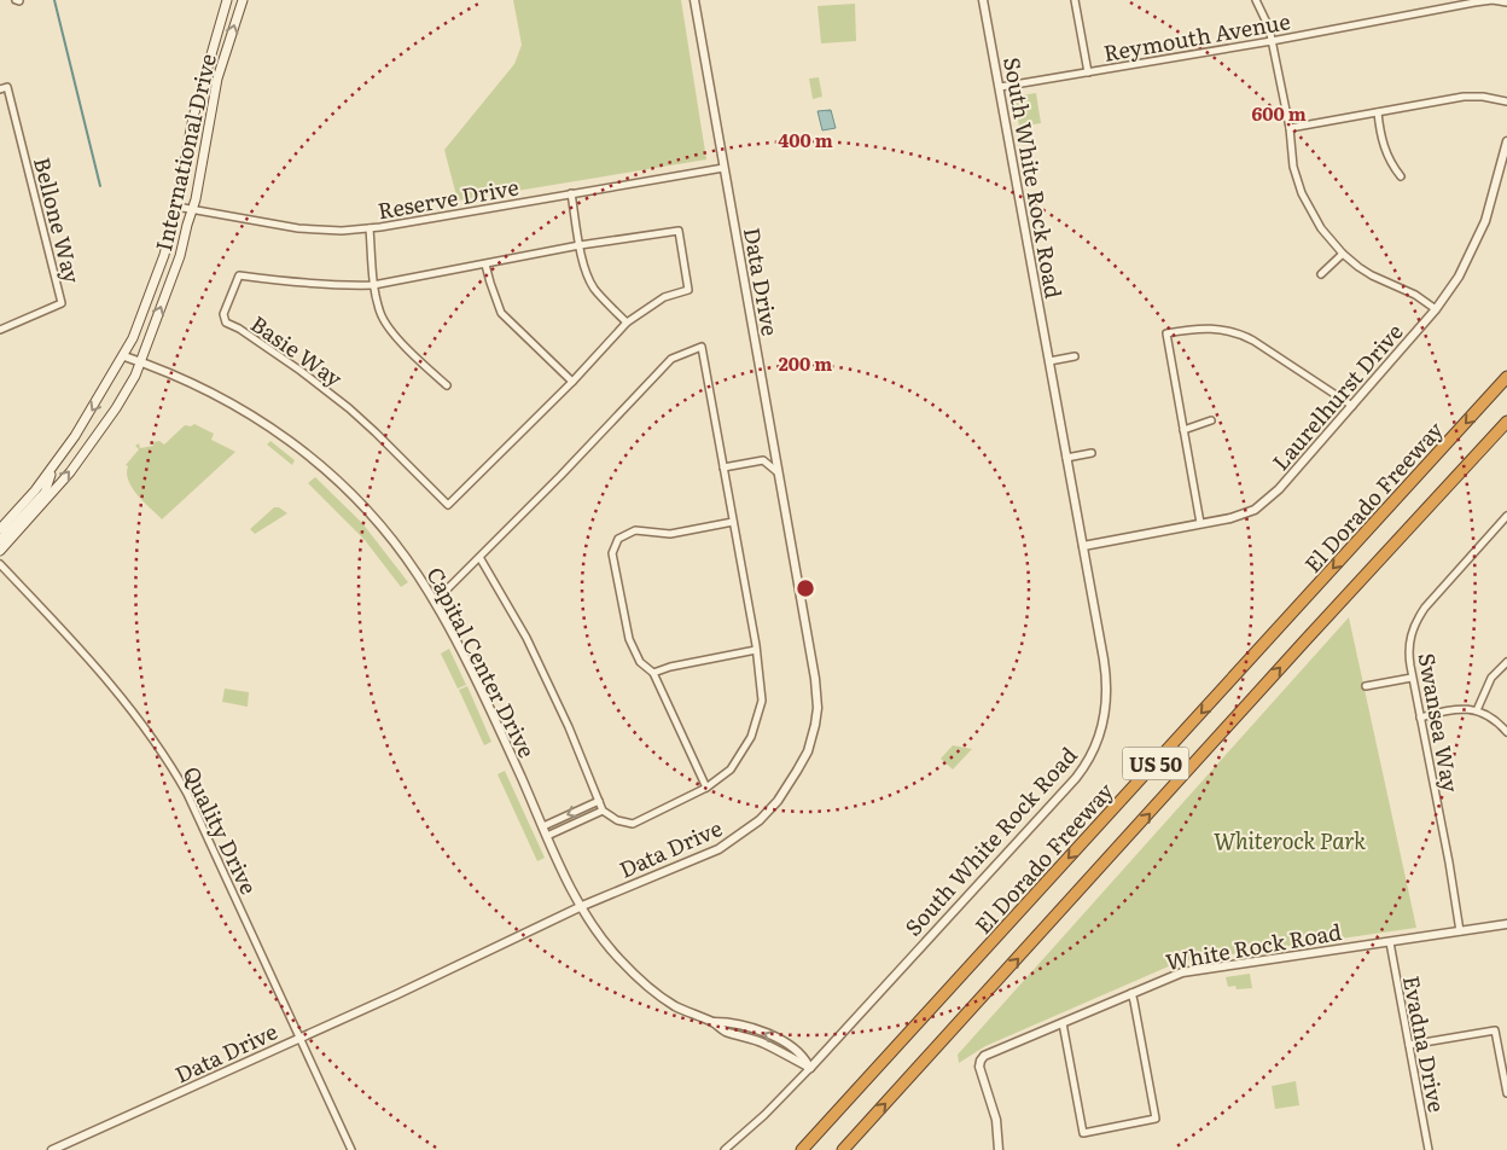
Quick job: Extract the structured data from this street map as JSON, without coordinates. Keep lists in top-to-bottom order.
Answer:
{
  "streets": {
    "highway": ["El Dorado Freeway", "US 50"],
    "main road": ["International Drive"],
    "street": [
      "Reymouth Avenue",
      "South White Rock Road",
      "Reserve Drive",
      "Bellone Way",
      "Data Drive",
      "Basie Way",
      "Laurelhurst Drive",
      "Capital Center Drive",
      "Swansea Way",
      "Quality Drive",
      "White Rock Road",
      "Evadna Drive"
    ]
  },
  "crossings": [
    ["Reymouth Avenue", "South White Rock Road"],
    ["International Drive", "Reserve Drive"],
    ["International Drive", "Capital Center Drive"],
    ["South White Rock Road", "Laurelhurst Drive"],
    ["South White Rock Road", "Capital Center Drive"],
    ["Reserve Drive", "Data Drive"],
    ["Data Drive", "Capital Center Drive"],
    ["Data Drive", "Quality Drive"],
    ["Swansea Way", "White Rock Road"],
    ["White Rock Road", "Evadna Drive"]
  ],
  "parks": ["Whiterock Park"],
  "rings": ["600 m", "400 m", "200 m"]
}
